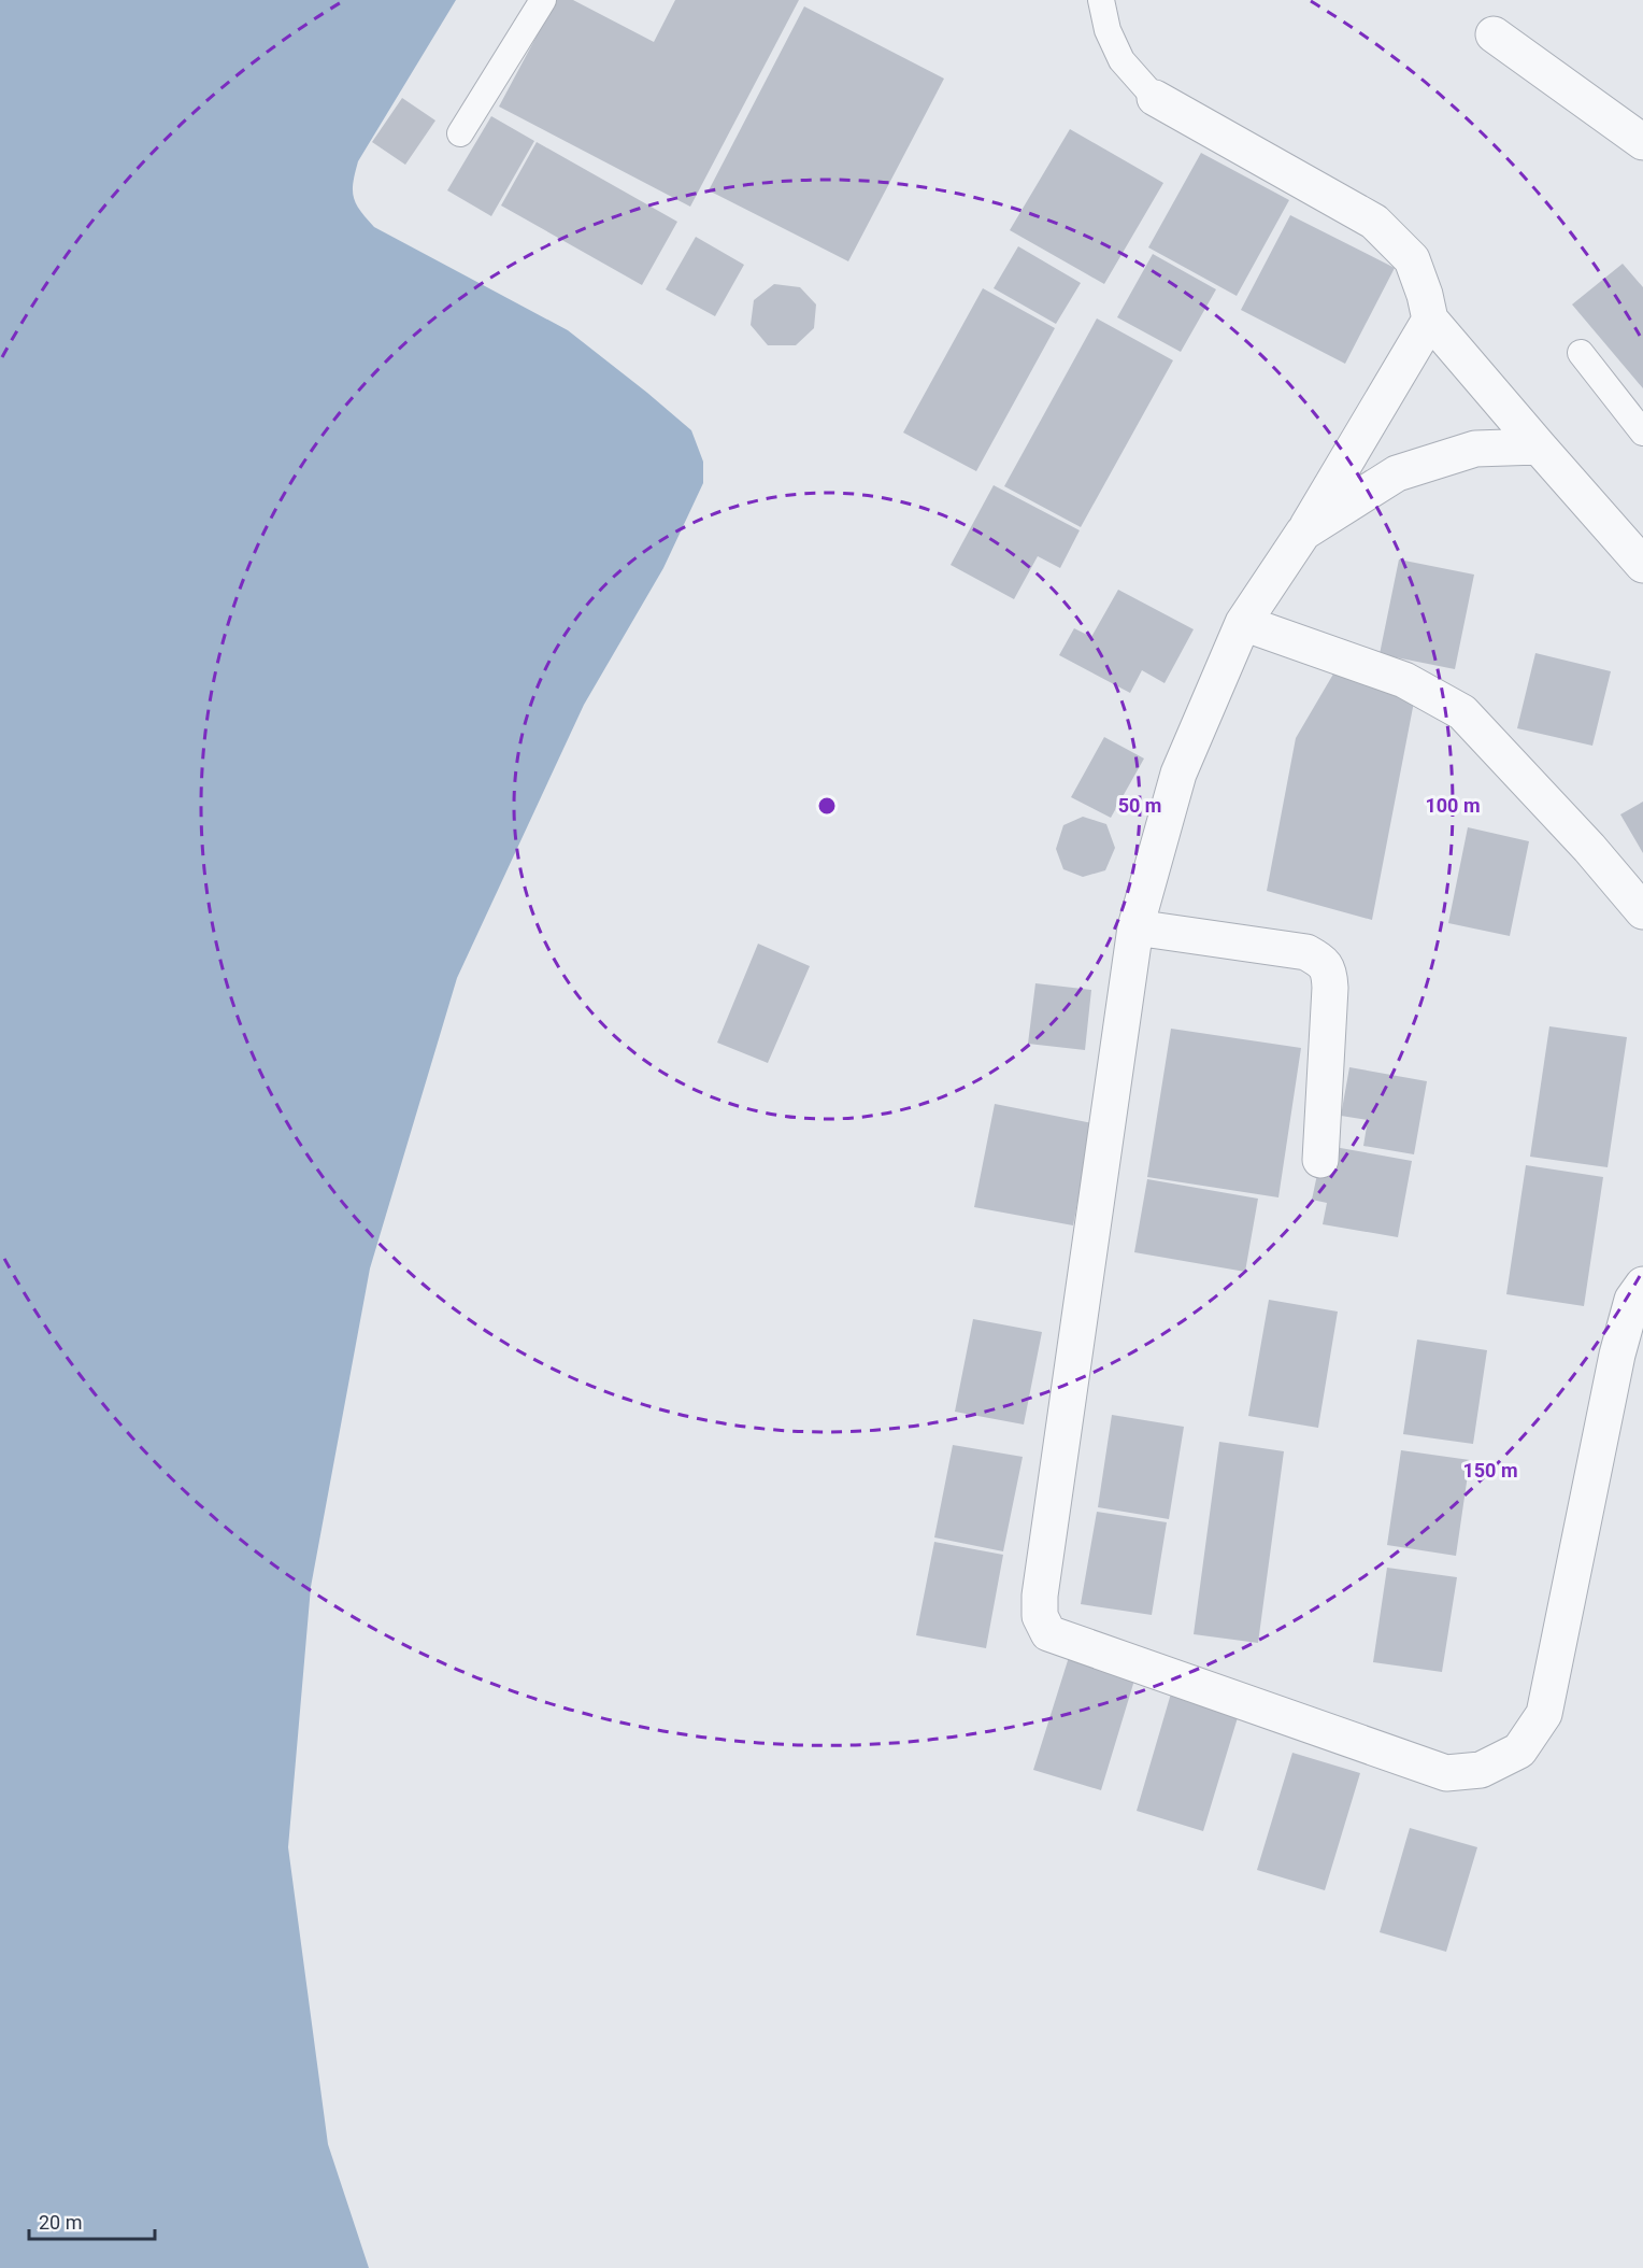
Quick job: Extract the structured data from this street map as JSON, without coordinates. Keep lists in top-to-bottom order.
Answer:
{
  "scale_bar": "20 m",
  "rings": ["50 m", "100 m", "150 m"]
}
